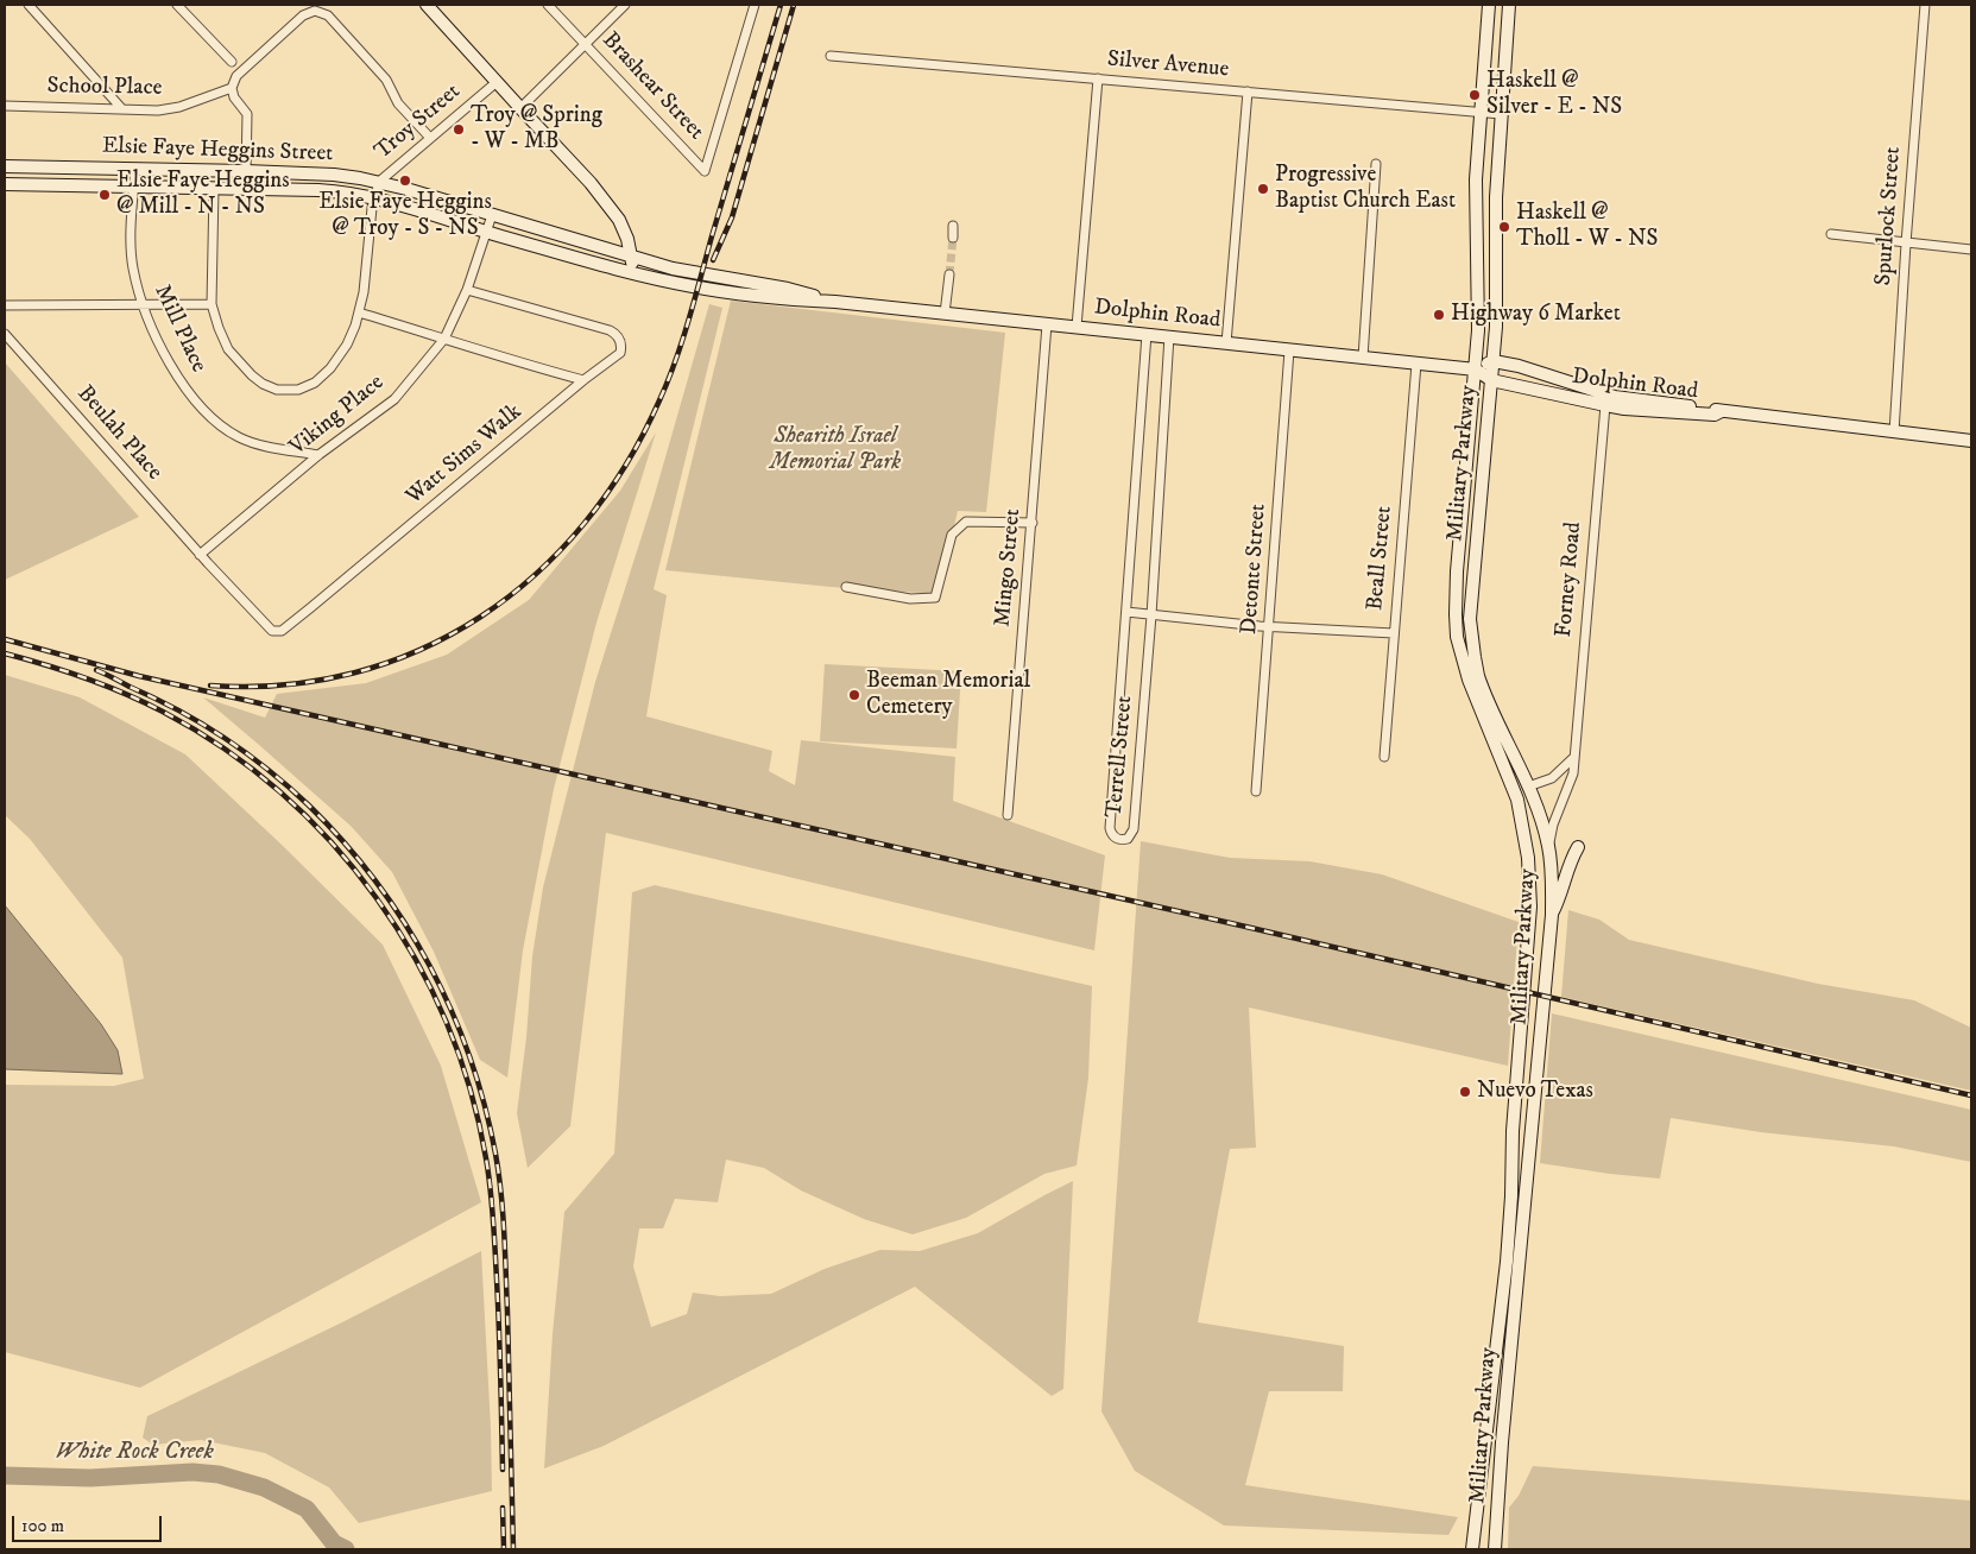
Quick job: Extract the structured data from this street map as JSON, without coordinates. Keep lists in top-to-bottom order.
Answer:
{
  "streets": {
    "main road": ["Elsie Faye Heggins Street", "Dolphin Road", "Military Parkway"],
    "street": [
      "Silver Avenue",
      "Brashear Street",
      "School Place",
      "Troy Street",
      "Spurlock Street",
      "Mill Place",
      "Viking Place",
      "Beulah Place",
      "Watt Sims Walk",
      "Beall Street",
      "Mingo Street",
      "Detonte Street",
      "Forney Road",
      "Terrell Street"
    ]
  },
  "crossings": [
    ["Silver Avenue", "Military Parkway"],
    ["Troy Street", "Elsie Faye Heggins Street"],
    ["Elsie Faye Heggins Street", "Dolphin Road"],
    ["Elsie Faye Heggins Street", "Mill Place"],
    ["Elsie Faye Heggins Street", "Viking Place"],
    ["Spurlock Street", "Dolphin Road"],
    ["Dolphin Road", "Military Parkway"],
    ["Dolphin Road", "Beall Street"],
    ["Dolphin Road", "Mingo Street"],
    ["Dolphin Road", "Detonte Street"],
    ["Dolphin Road", "Forney Road"],
    ["Dolphin Road", "Terrell Street"],
    ["Mill Place", "Viking Place"],
    ["Viking Place", "Beulah Place"],
    ["Viking Place", "Watt Sims Walk"],
    ["Beulah Place", "Watt Sims Walk"],
    ["Military Parkway", "Forney Road"]
  ],
  "water": ["White Rock Creek"],
  "parks": ["Shearith Israel Memorial Park"],
  "places": [
    "Haskell @ Silver - E - NS",
    "Troy @ Spring - W - MB",
    "Elsie Faye Heggins @ Troy - S - NS",
    "Progressive Baptist Church East",
    "Elsie Faye Heggins @ Mill - N - NS",
    "Haskell @ Tholl - W - NS",
    "Highway 6 Market",
    "Beeman Memorial Cemetery",
    "Nuevo Texas"
  ],
  "scale_bar": "100 m"
}
